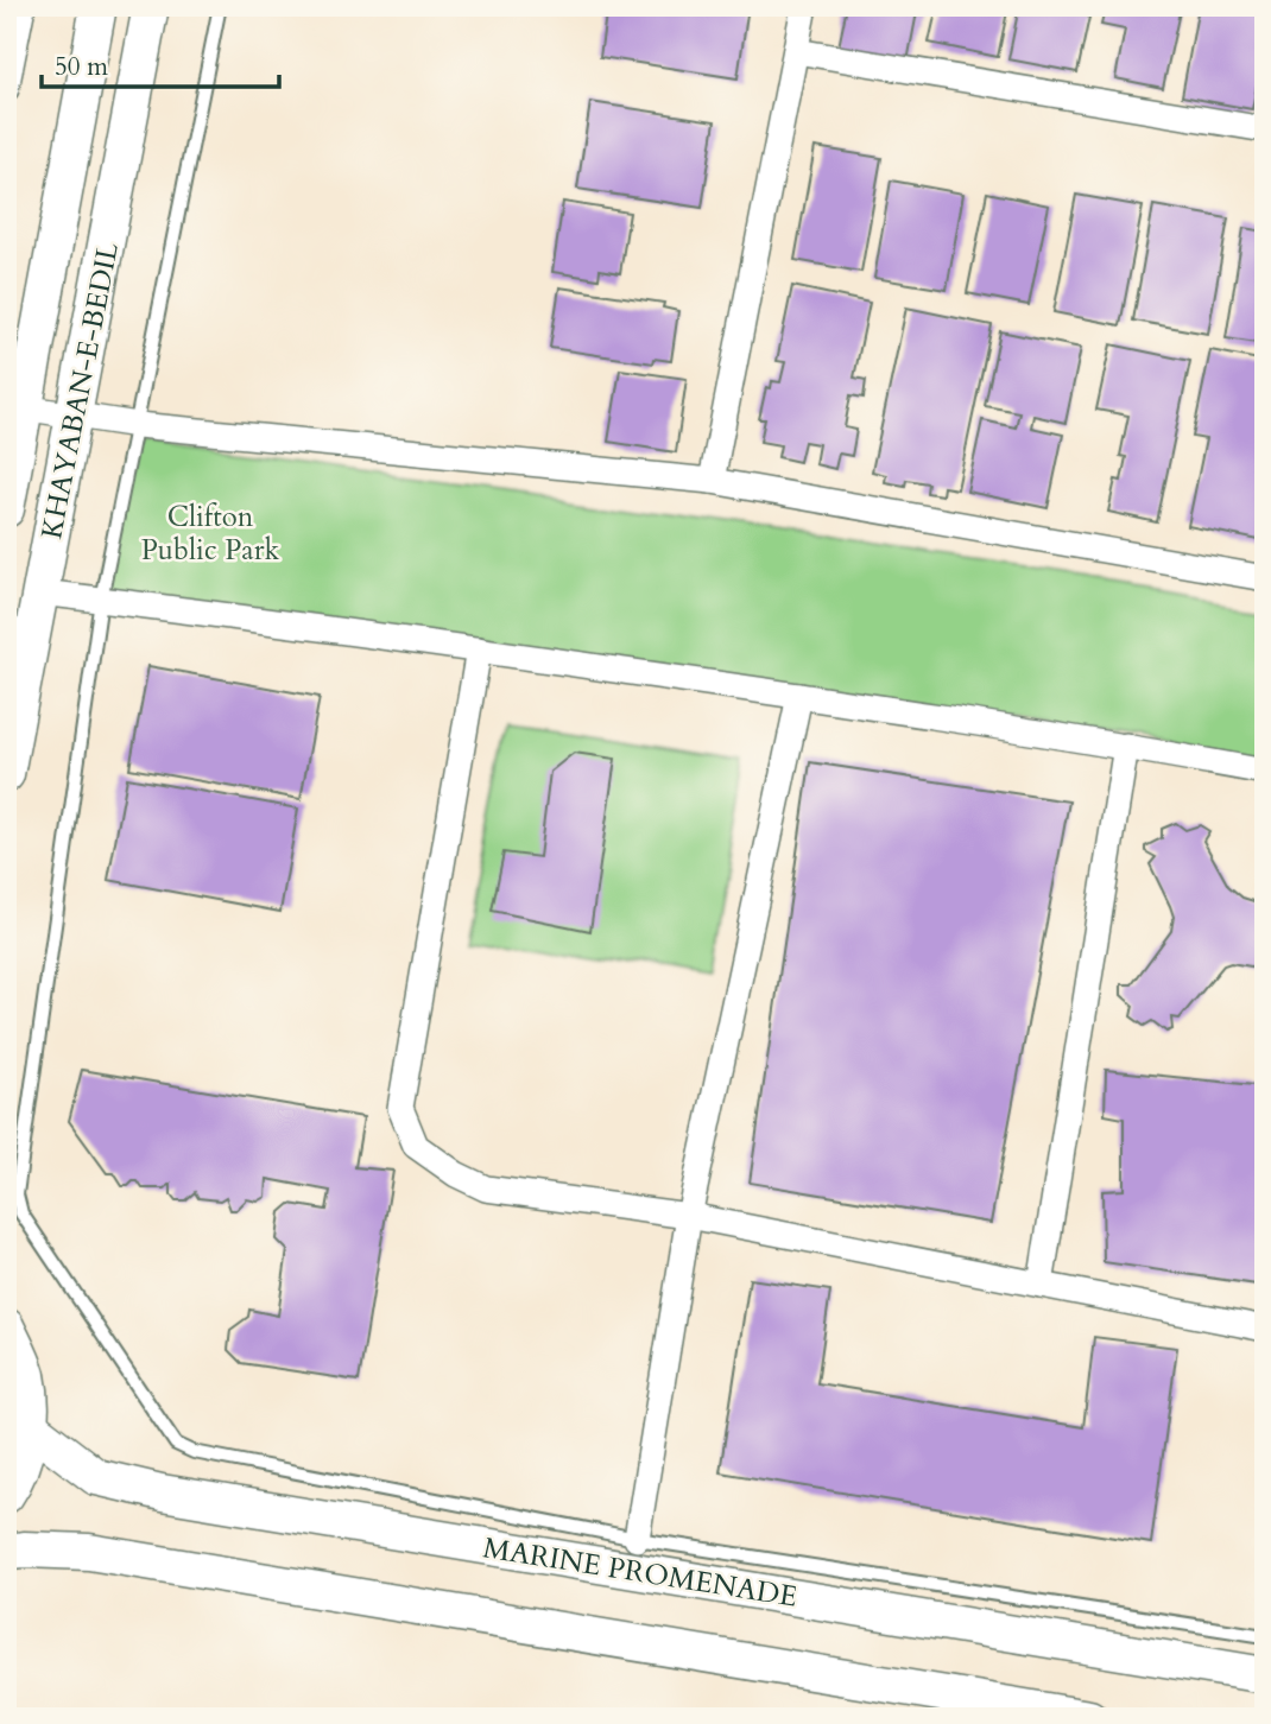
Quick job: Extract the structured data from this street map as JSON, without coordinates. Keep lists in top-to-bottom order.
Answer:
{
  "streets": {
    "main road": ["KHAYABAN-E-BEDIL", "MARINE PROMENADE"]
  },
  "parks": ["Clifton Public Park"],
  "scale_bar": "50 m"
}
